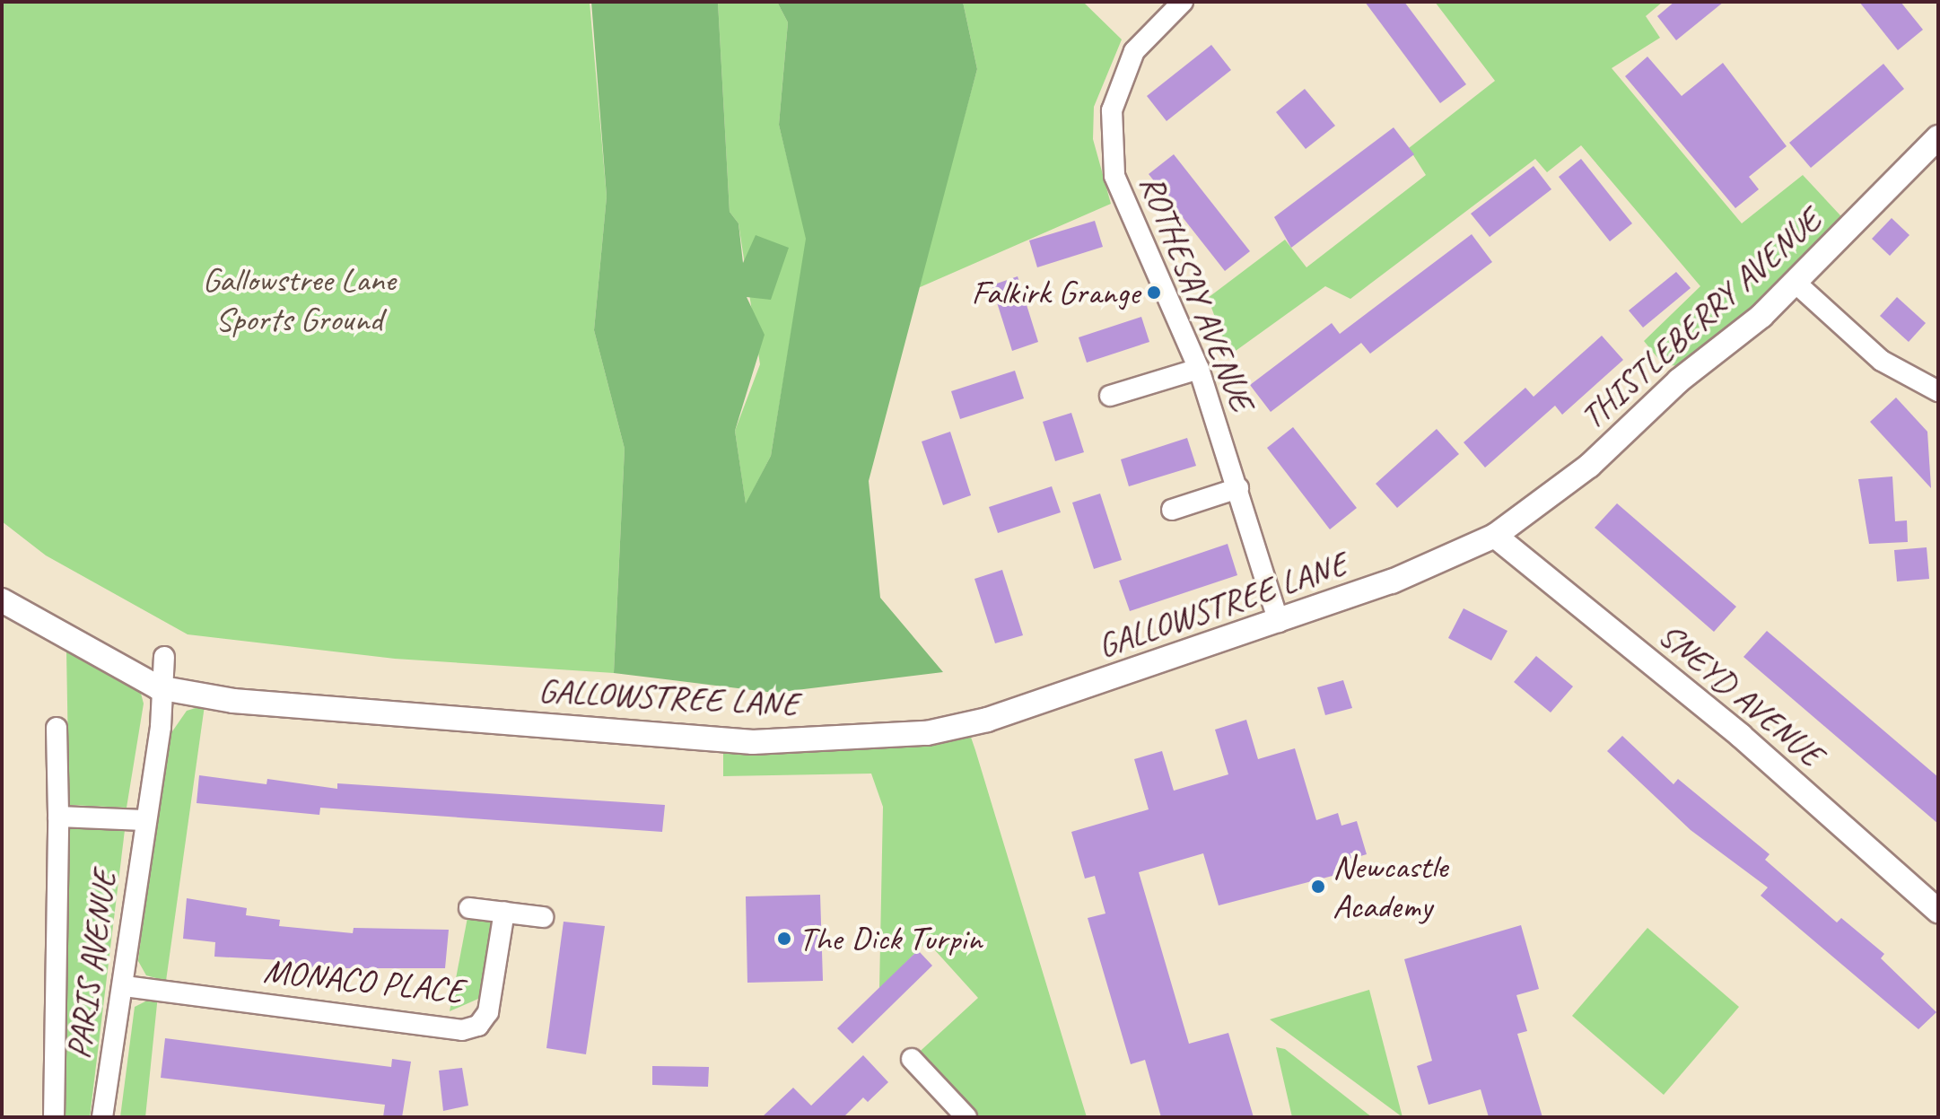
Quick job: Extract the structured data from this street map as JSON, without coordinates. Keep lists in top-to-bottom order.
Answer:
{
  "streets": {
    "street": [
      "ROTHESAY AVENUE",
      "THISTLEBERRY AVENUE",
      "GALLOWSTREE LANE",
      "SNEYD AVENUE",
      "PARIS AVENUE",
      "MONACO PLACE"
    ]
  },
  "crossings": [
    ["ROTHESAY AVENUE", "GALLOWSTREE LANE"],
    ["THISTLEBERRY AVENUE", "GALLOWSTREE LANE"],
    ["THISTLEBERRY AVENUE", "SNEYD AVENUE"],
    ["GALLOWSTREE LANE", "SNEYD AVENUE"],
    ["GALLOWSTREE LANE", "PARIS AVENUE"],
    ["PARIS AVENUE", "MONACO PLACE"]
  ],
  "parks": ["Gallowstree Lane Sports Ground"],
  "places": ["Falkirk Grange", "Newcastle Academy", "The Dick Turpin"]
}
